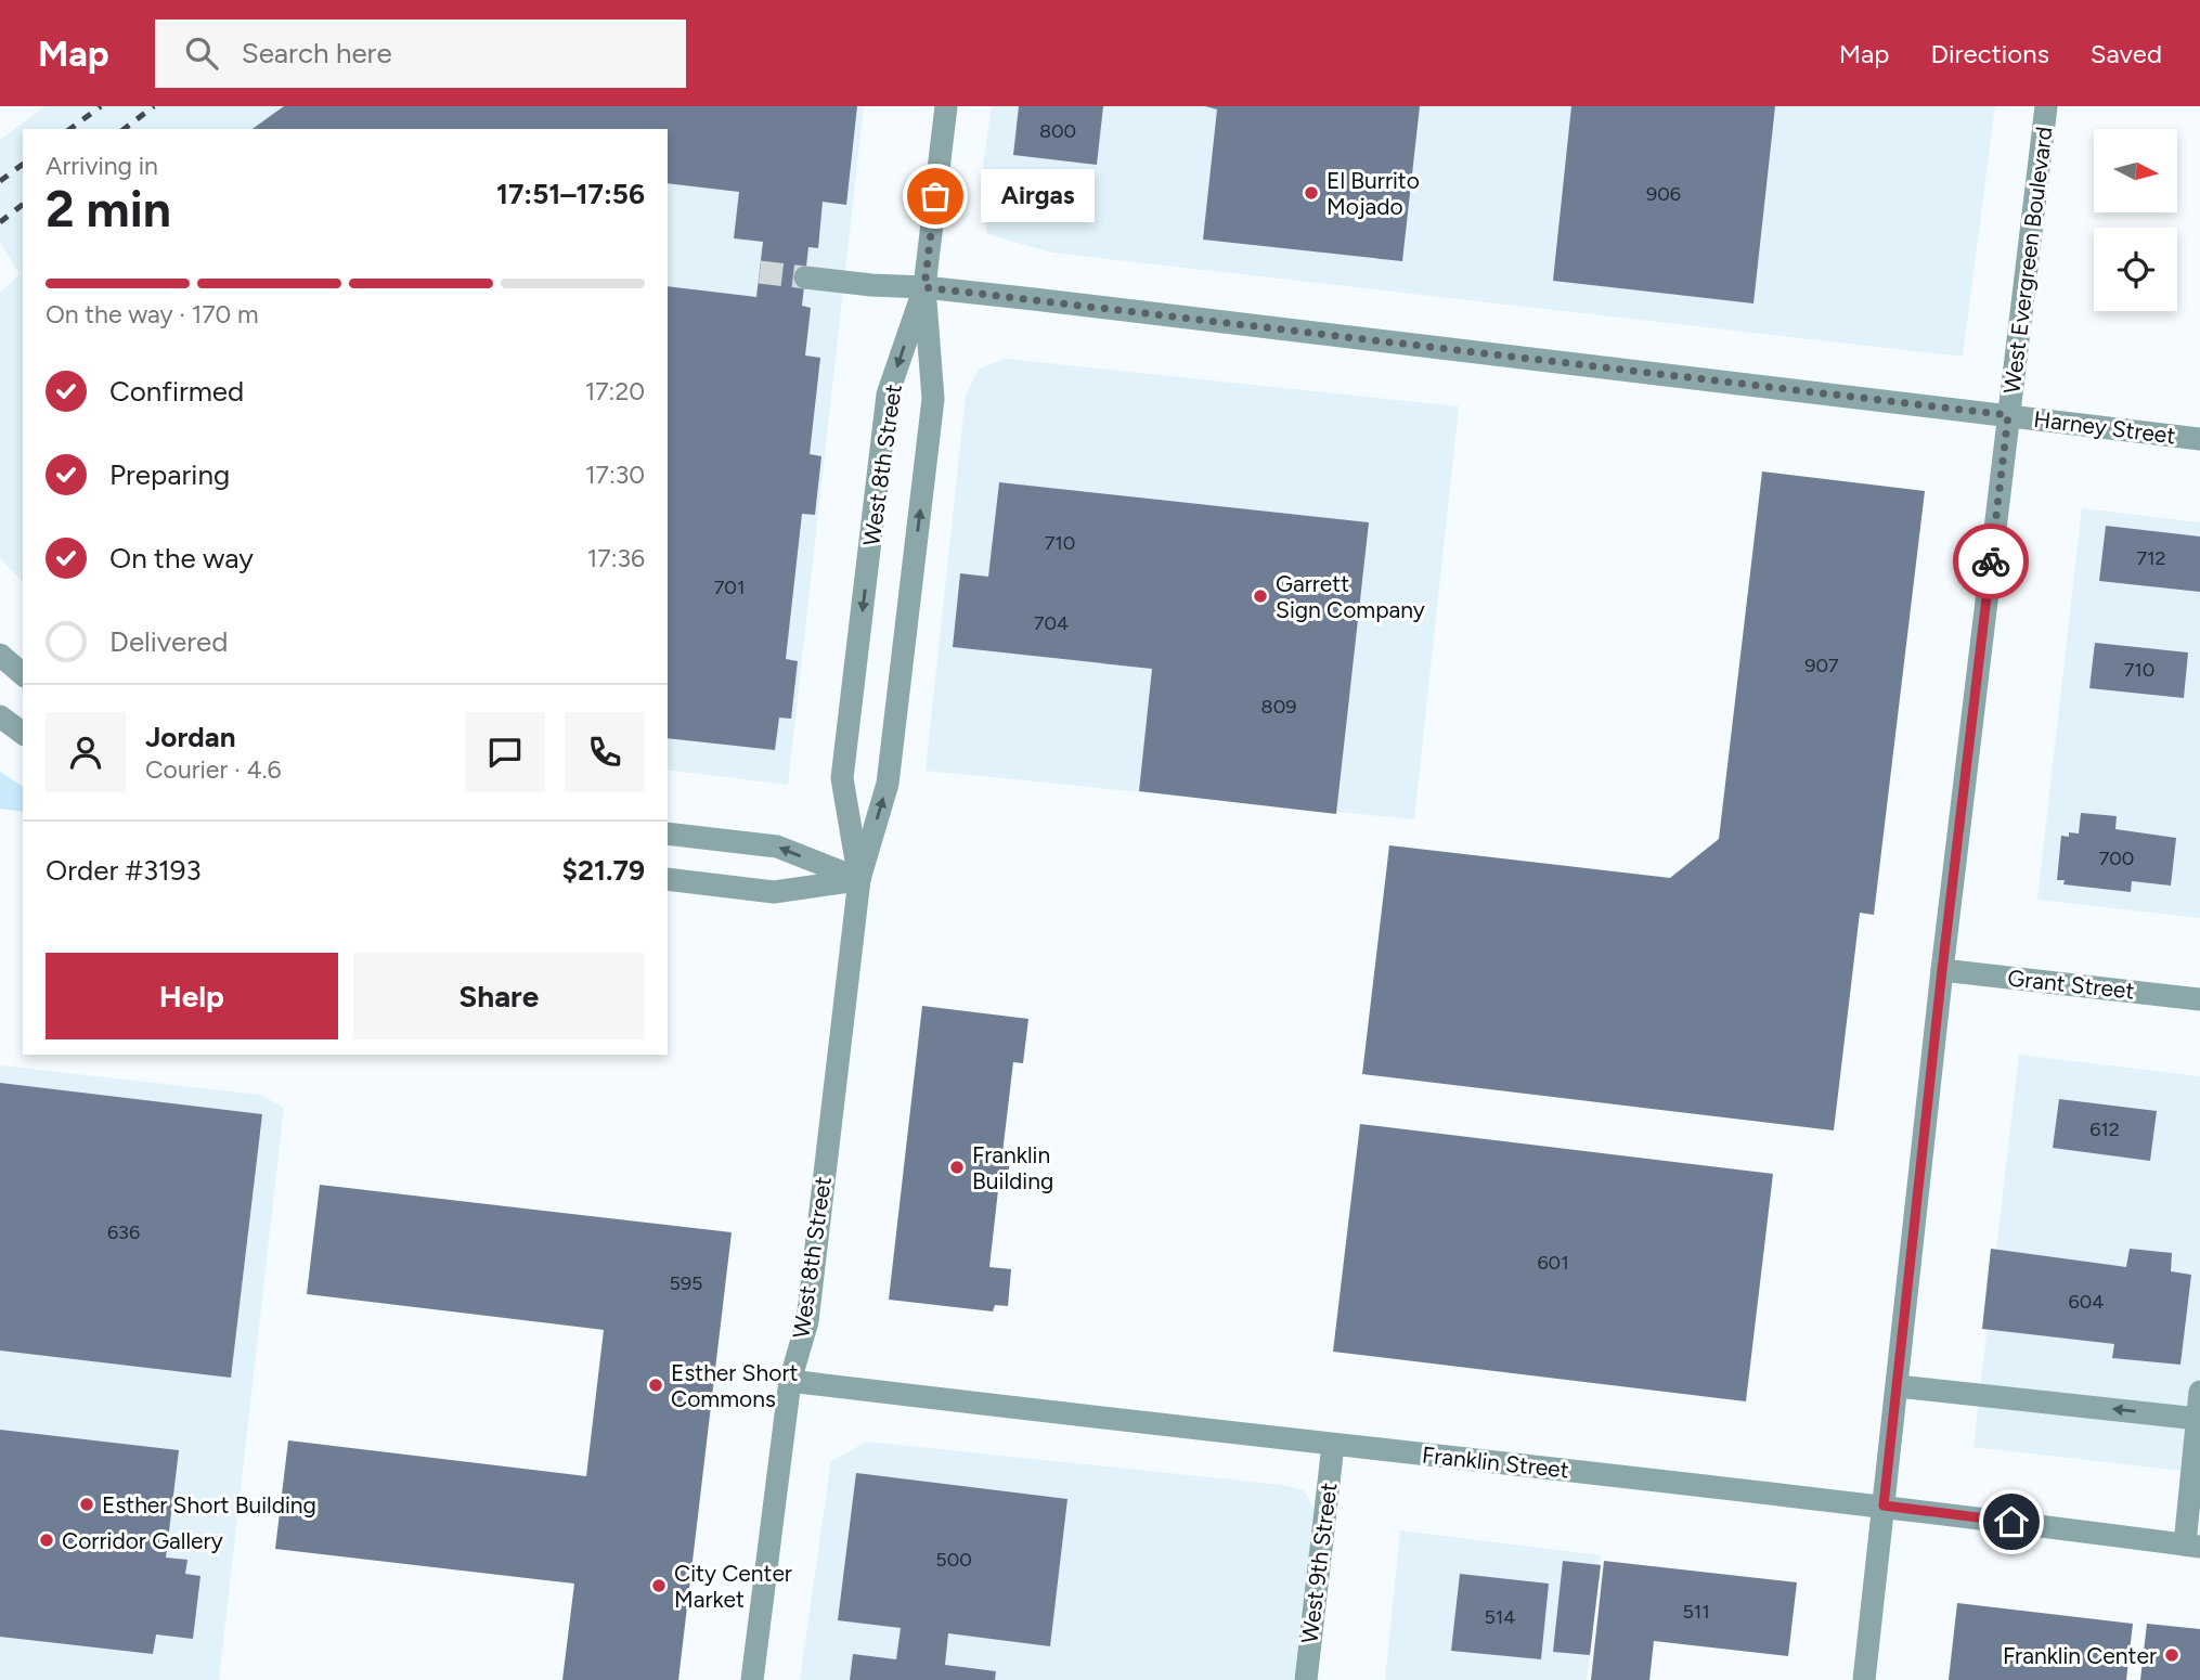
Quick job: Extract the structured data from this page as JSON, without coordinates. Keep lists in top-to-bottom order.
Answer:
{
  "streets": {
    "street": [
      "West Evergreen Boulevard",
      "Harney Street",
      "West 8th Street",
      "Grant Street",
      "Franklin Street",
      "West 9th Street"
    ]
  },
  "crossings": [
    ["West Evergreen Boulevard", "Harney Street"],
    ["West Evergreen Boulevard", "Grant Street"],
    ["West Evergreen Boulevard", "Franklin Street"],
    ["Harney Street", "West 8th Street"],
    ["West 8th Street", "Franklin Street"],
    ["Franklin Street", "West 9th Street"]
  ],
  "places": [
    "El Burrito Mojado",
    "Airgas",
    "Garrett Sign Company",
    "Franklin Building",
    "Esther Short Commons",
    "Esther Short Building",
    "Corridor Gallery",
    "City Center Market",
    "Franklin Center"
  ],
  "house_numbers": [
    "800",
    "906",
    "710",
    "712",
    "701",
    "704",
    "907",
    "710",
    "809",
    "700",
    "612",
    "636",
    "601",
    "595",
    "604",
    "500",
    "511",
    "514"
  ],
  "north": "right",
  "page": {
    "header": "Map",
    "search": "Search here",
    "nav": ["Map", "Directions", "Saved"],
    "heading": ["2 min", "Arriving in", "17:51–17:56"],
    "panel": [
      "Jordan",
      "Courier · 4.6",
      "Order #3193",
      "$21.79"
    ],
    "bubble": "Airgas",
    "bar": "On the way · 170 m",
    "list": [
      ["Confirmed", "17:20"],
      ["Preparing", "17:30"],
      ["On the way", "17:36"],
      "Delivered"
    ],
    "buttons": ["Help", "Share"]
  }
}
